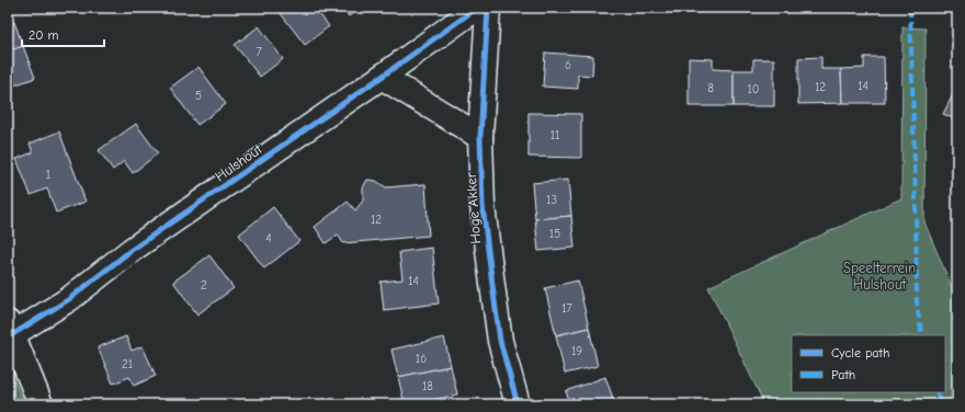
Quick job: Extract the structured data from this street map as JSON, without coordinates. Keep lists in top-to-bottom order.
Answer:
{
  "streets": {
    "street": ["Hulshout", "Hoge Akker"]
  },
  "parks": ["Speelterrein Hulshout"],
  "house_numbers": [
    "7",
    "6",
    "14",
    "12",
    "8",
    "10",
    "5",
    "11",
    "1",
    "13",
    "12",
    "15",
    "4",
    "14",
    "2",
    "17",
    "19",
    "16",
    "21",
    "18"
  ],
  "legend": ["Cycle path", "Path"],
  "scale_bar": "20 m"
}
